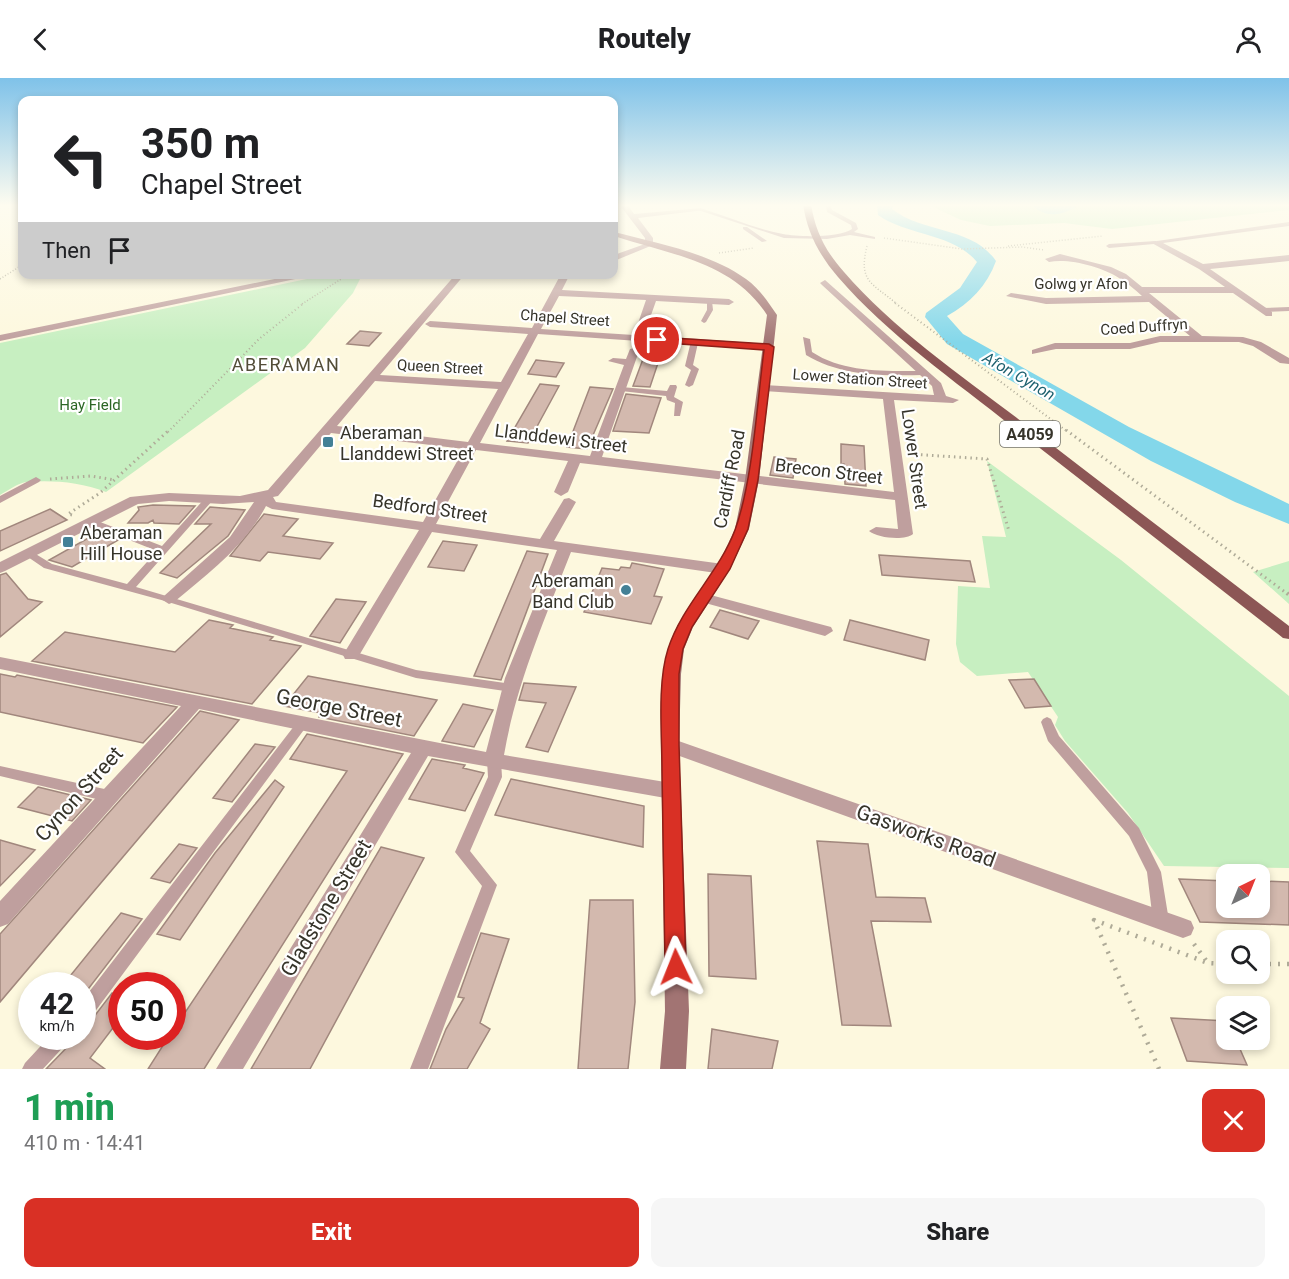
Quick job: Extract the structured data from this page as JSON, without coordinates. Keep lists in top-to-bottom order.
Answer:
{
  "streets": {
    "main road": ["A4059", "Cardiff Road"],
    "street": [
      "Golwg yr Afon",
      "Chapel Street",
      "Coed Duffryn",
      "Queen Street",
      "Lower Station Street",
      "Llanddewi Street",
      "Lower Street",
      "Brecon Street",
      "Bedford Street",
      "George Street",
      "Cynon Street",
      "Gasworks Road",
      "Gladstone Street"
    ]
  },
  "crossings": [
    ["Chapel Street", "Cardiff Road"],
    ["Lower Station Street", "Lower Street"],
    ["Lower Station Street", "Cardiff Road"],
    ["Llanddewi Street", "Brecon Street"],
    ["Llanddewi Street", "Cardiff Road"],
    ["Lower Street", "Brecon Street"],
    ["Brecon Street", "Cardiff Road"],
    ["Cardiff Road", "Bedford Street"],
    ["Cardiff Road", "George Street"],
    ["Cardiff Road", "Gasworks Road"],
    ["George Street", "Cynon Street"],
    ["George Street", "Gladstone Street"]
  ],
  "districts": ["ABERAMAN"],
  "water": ["Afon Cynon"],
  "parks": ["Hay Field"],
  "places": {
    "transit": ["Aberaman Llanddewi Street", "Aberaman Hill House"],
    "other": ["Aberaman Band Club"]
  },
  "north": "top right",
  "page": {
    "header": "Routely",
    "turn": ["350 m", "Chapel Street"],
    "then": "Then",
    "speed": "42 km/h",
    "limit": "50",
    "heading": ["1 min", "410 m · 14:41"],
    "buttons": ["Exit", "Share"]
  }
}
